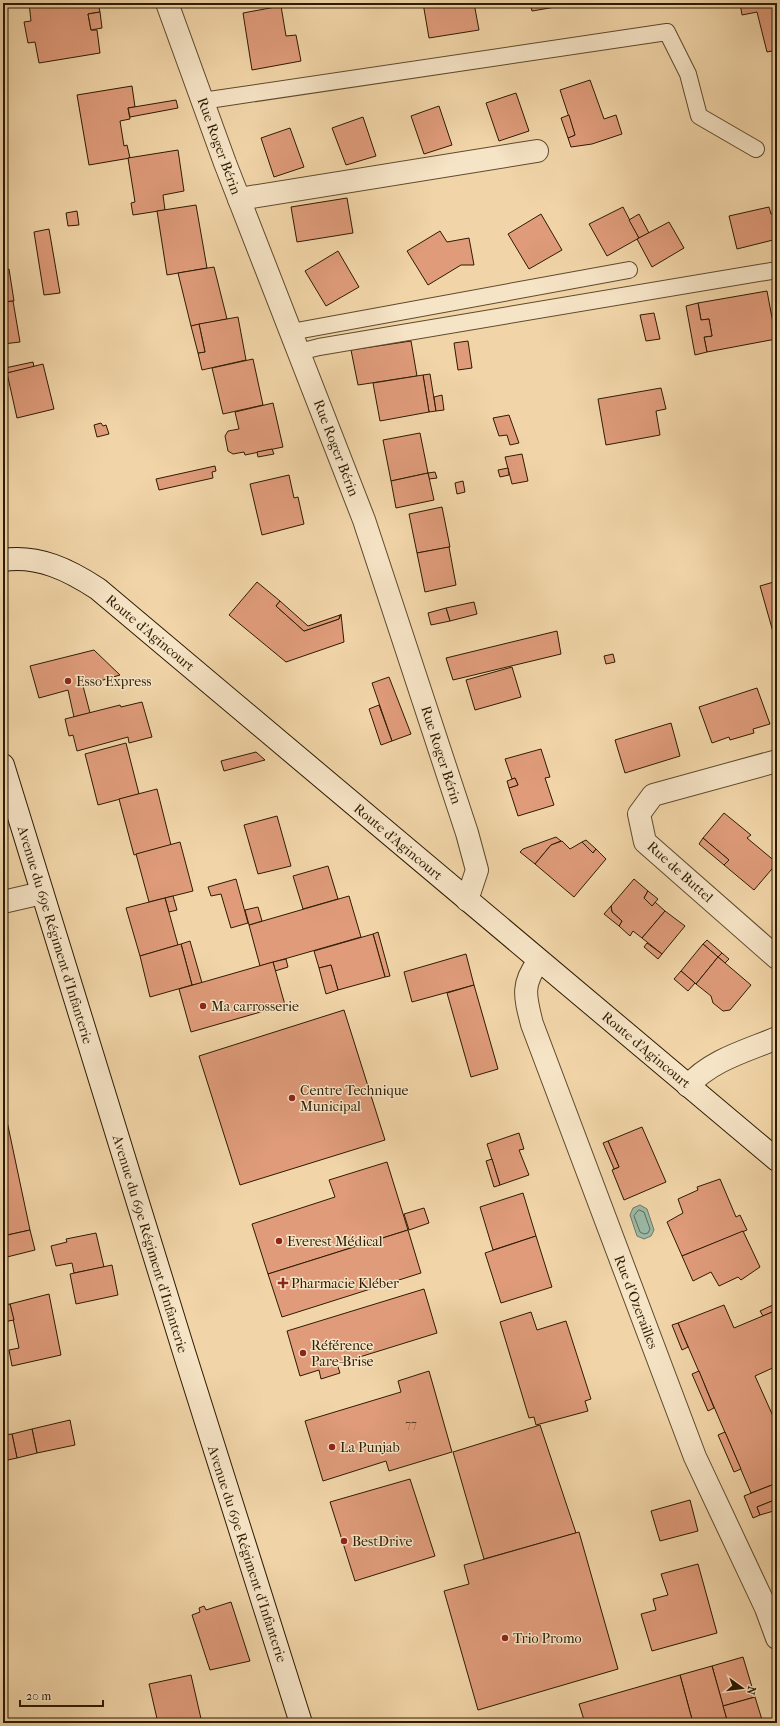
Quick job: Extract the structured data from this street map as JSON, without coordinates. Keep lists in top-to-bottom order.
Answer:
{
  "streets": {
    "street": [
      "Rue Roger Bérin",
      "Route d'Agincourt",
      "Rue de Buttel",
      "Avenue du 69e Régiment d'Infanterie",
      "Rue d'Ozerailles"
    ]
  },
  "crossings": [
    ["Rue Roger Bérin", "Route d'Agincourt"],
    ["Route d'Agincourt", "Rue d'Ozerailles"]
  ],
  "places": {
    "other": [
      "Esso Express",
      "Ma carrosserie",
      "Centre Technique Municipal",
      "Everest Médical",
      "Référence Pare-Brise",
      "La Punjab",
      "BestDrive",
      "Trio Promo"
    ],
    "health": ["Pharmacie Kléber"]
  },
  "house_numbers": ["77"],
  "scale_bar": "20 m",
  "north": "right"
}
